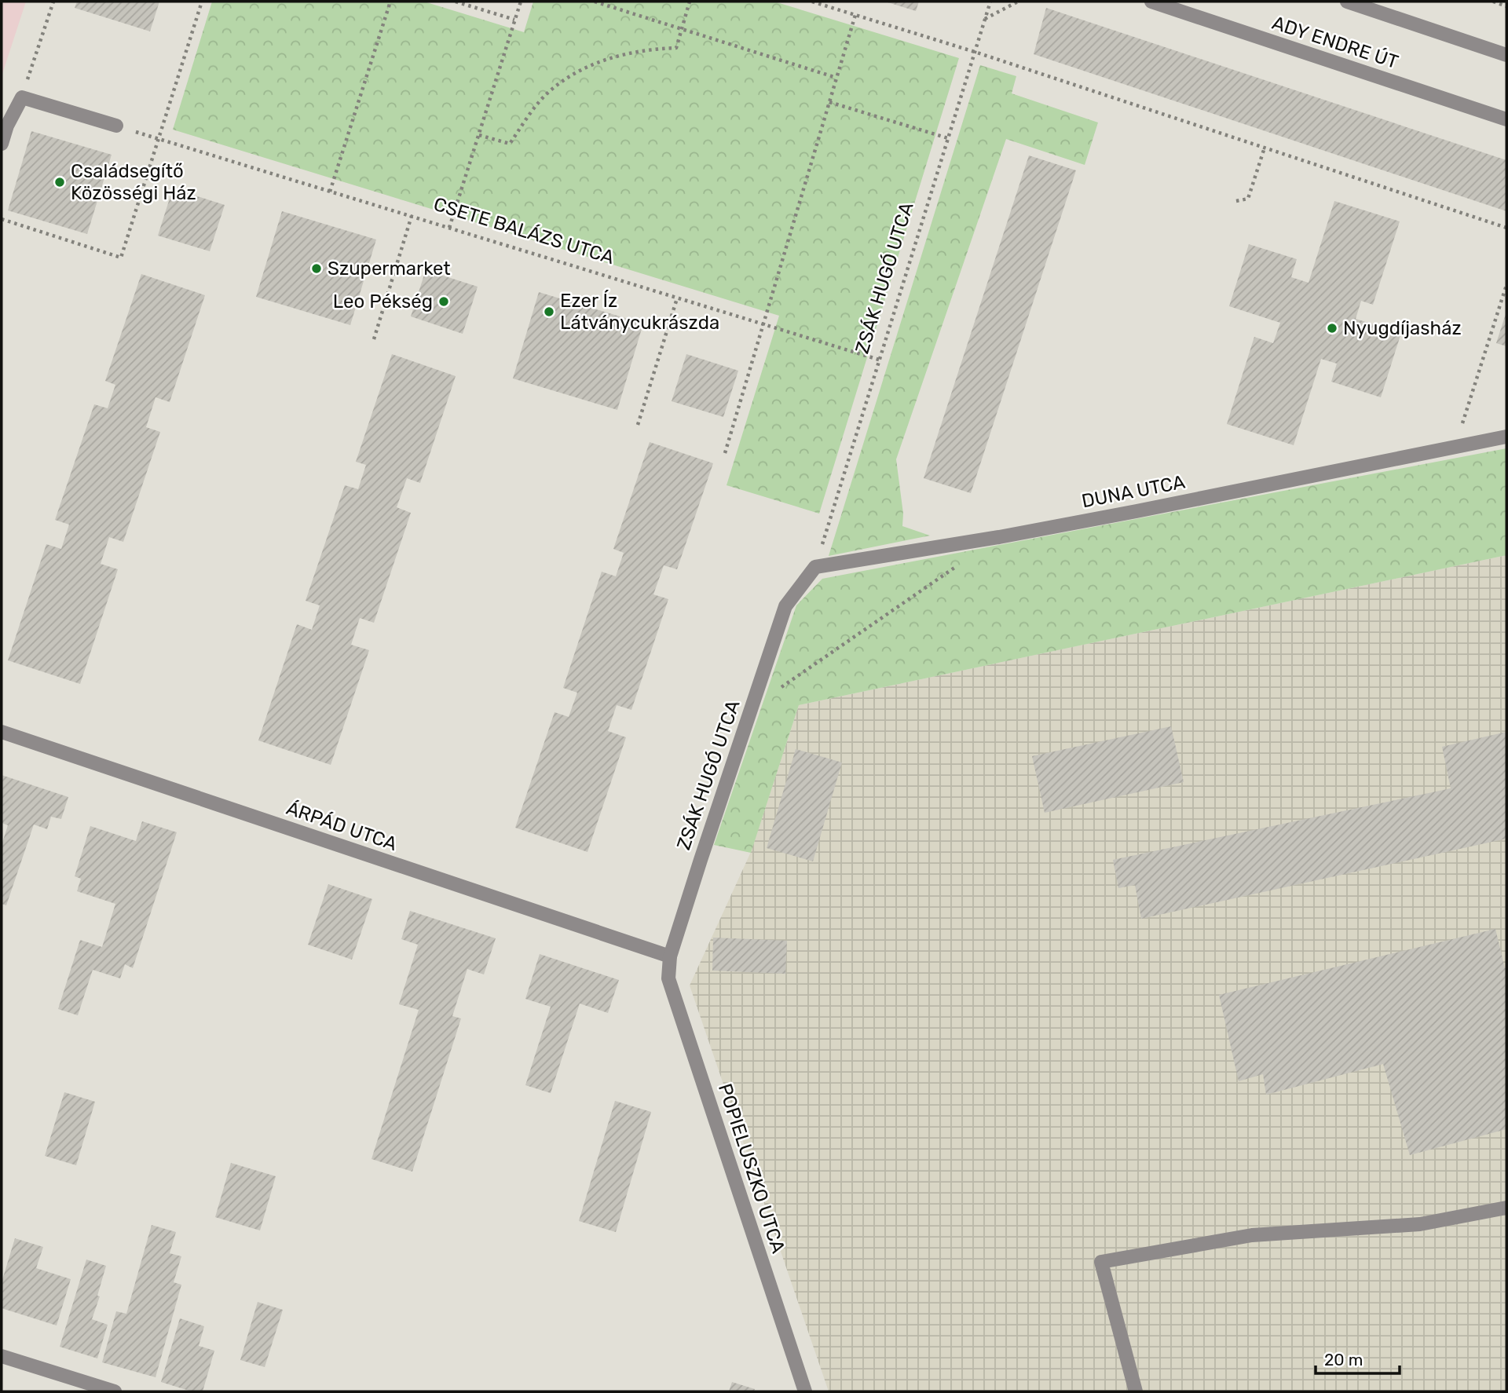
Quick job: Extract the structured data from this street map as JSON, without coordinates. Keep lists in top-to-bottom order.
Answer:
{
  "streets": {
    "street": [
      "ADY ENDRE ÚT",
      "ZSÁK HUGÓ UTCA",
      "DUNA UTCA",
      "ÁRPÁD UTCA",
      "POPIELUSZKO UTCA"
    ],
    "path": ["CSETE BALÁZS UTCA"]
  },
  "crossings": [
    ["CSETE BALÁZS UTCA", "ZSÁK HUGÓ UTCA"],
    ["ZSÁK HUGÓ UTCA", "DUNA UTCA"],
    ["ZSÁK HUGÓ UTCA", "ÁRPÁD UTCA"],
    ["ZSÁK HUGÓ UTCA", "POPIELUSZKO UTCA"],
    ["ÁRPÁD UTCA", "POPIELUSZKO UTCA"]
  ],
  "places": [
    "Családsegítő Közösségi Ház",
    "Szupermarket",
    "Leo Pékség",
    "Ezer Íz Látványcukrászda",
    "Nyugdíjasház"
  ],
  "scale_bar": "20 m"
}
